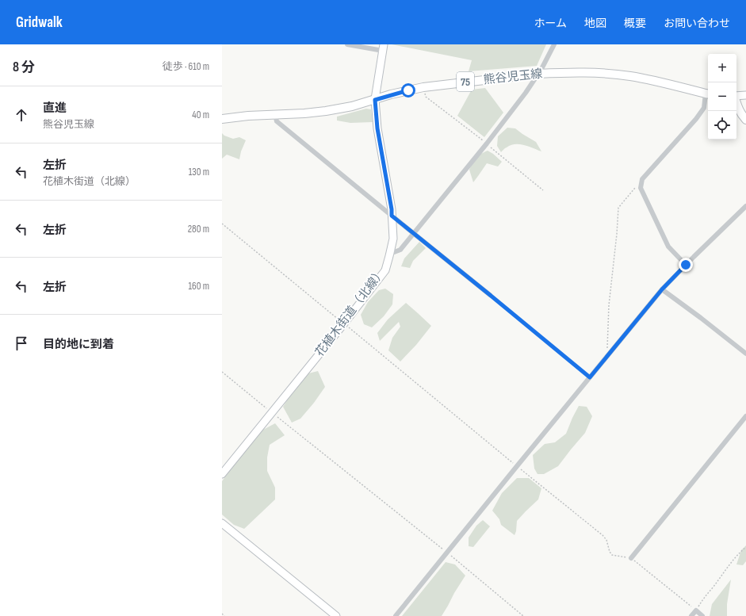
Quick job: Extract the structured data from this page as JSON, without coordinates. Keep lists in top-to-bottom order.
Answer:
{
  "streets": {
    "main road": ["熊谷児玉線", "75"],
    "street": ["花植木街道（北線）"]
  },
  "crossings": [
    ["熊谷児玉線", "花植木街道（北線）"]
  ],
  "page": {
    "header": "Gridwalk",
    "nav": [
      "ホーム",
      "地図",
      "概要",
      "お問い合わせ"
    ],
    "heading": ["8 分", "徒歩 · 610 m"],
    "map_buttons": ["+", "−"],
    "list": [
      ["直進", "熊谷児玉線", "40 m"],
      ["左折", "花植木街道（北線）", "130 m"],
      ["左折", "280 m"],
      ["左折", "160 m"],
      "目的地に到着"
    ]
  }
}
